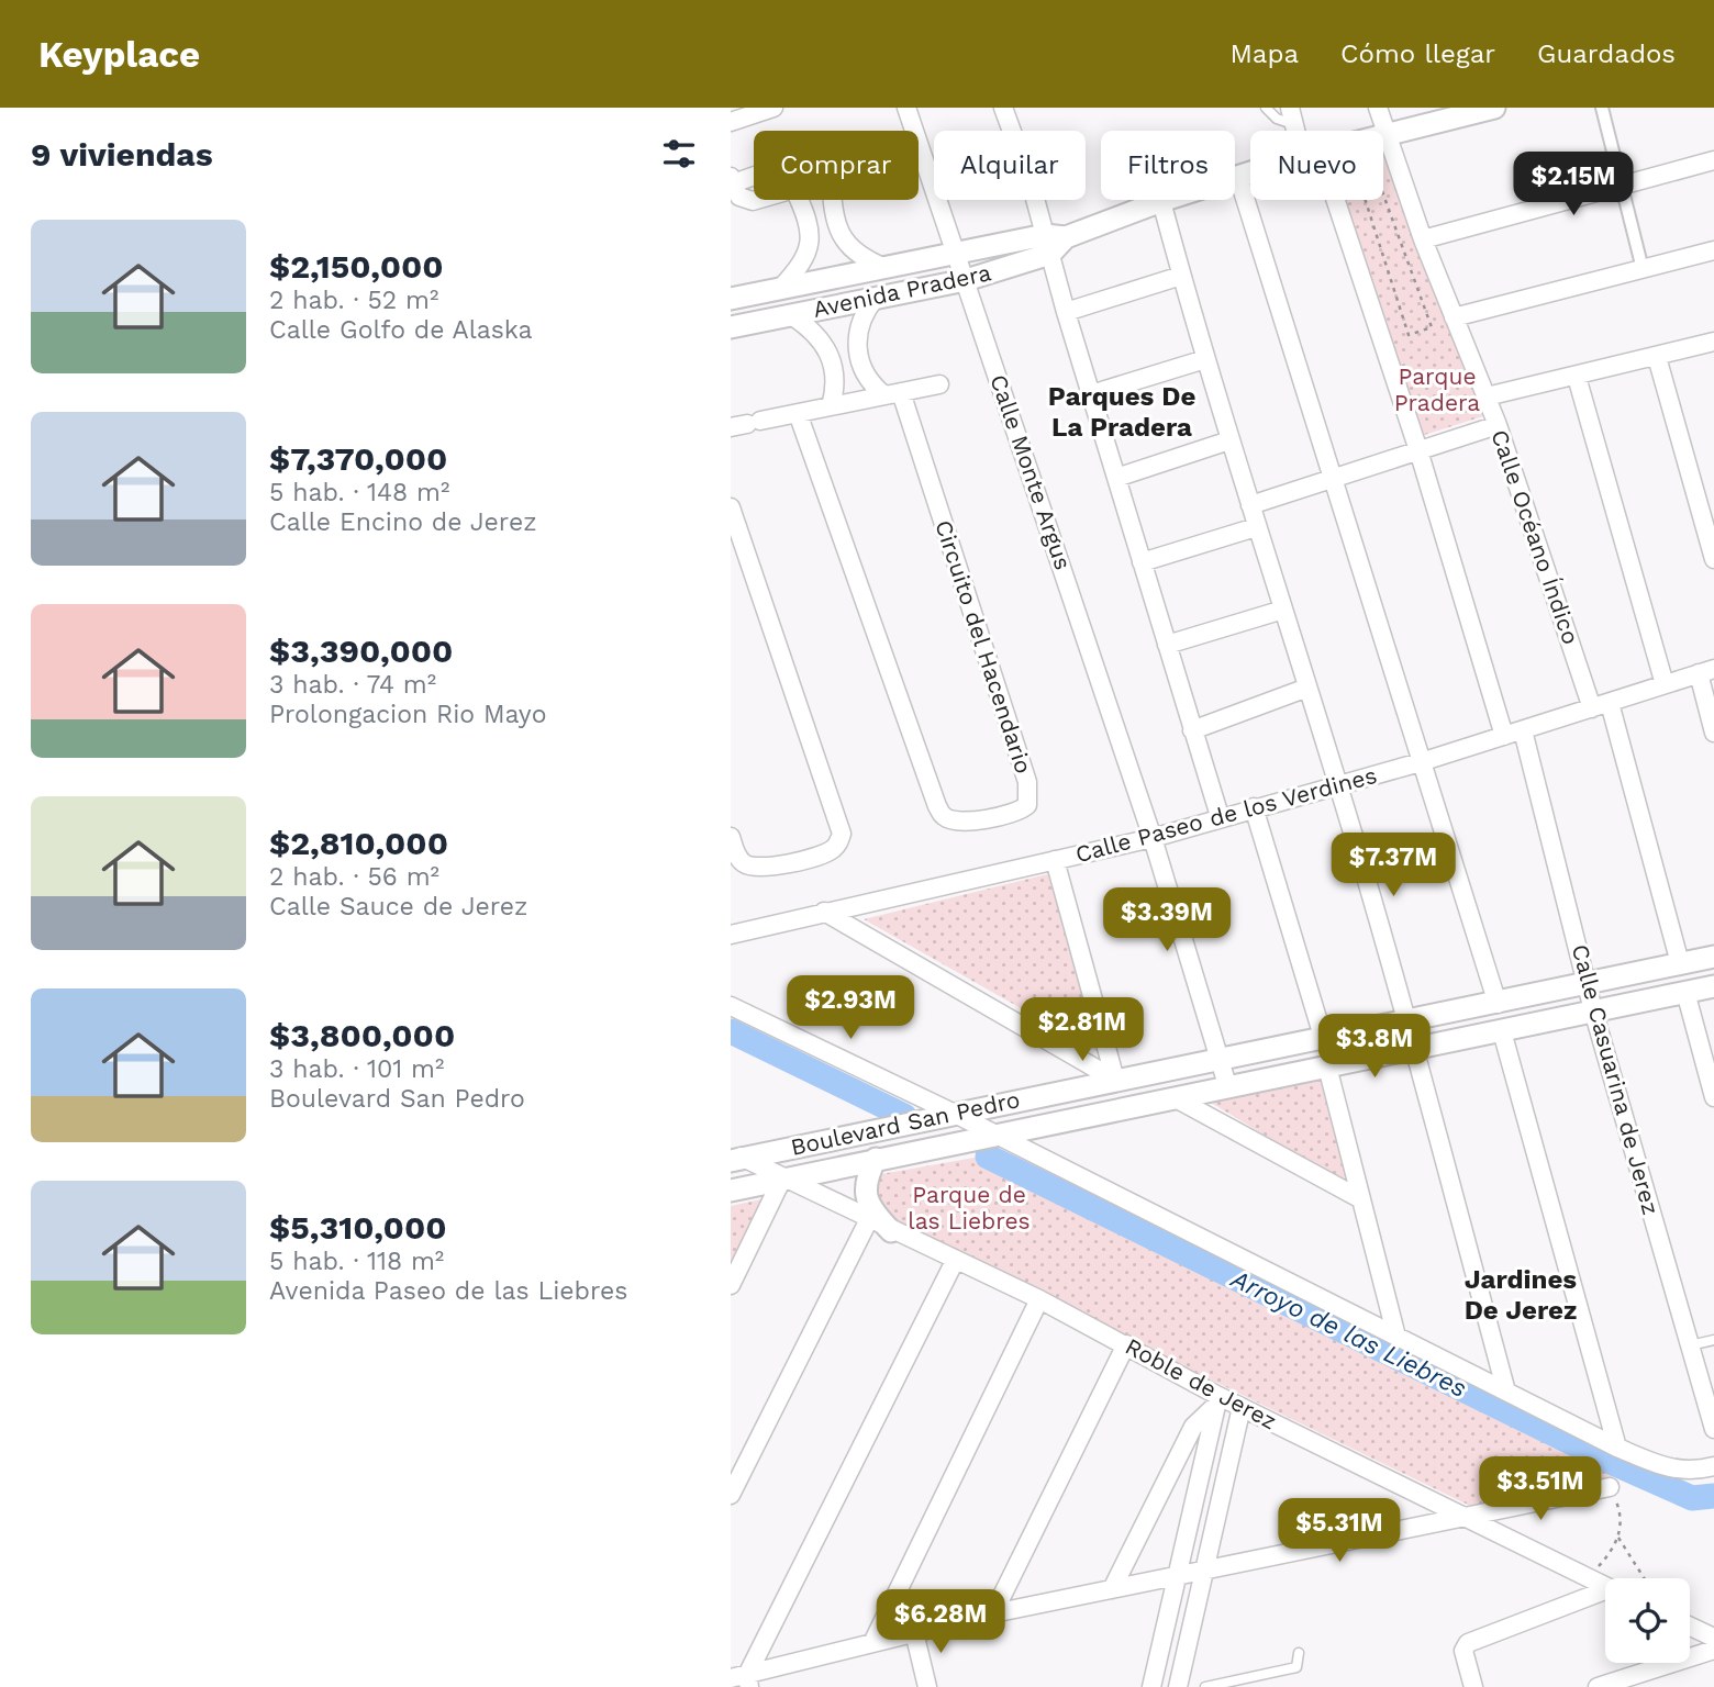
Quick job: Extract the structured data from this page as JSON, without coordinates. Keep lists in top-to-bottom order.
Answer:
{
  "streets": {
    "street": [
      "Avenida Pradera",
      "Calle Monte Argus",
      "Calle Océano Índico",
      "Circuito del Hacendario",
      "Calle Paseo de los Verdines",
      "Calle Casuarina de Jerez",
      "Boulevard San Pedro",
      "Roble de Jerez"
    ]
  },
  "crossings": [
    ["Avenida Pradera", "Calle Monte Argus"],
    ["Avenida Pradera", "Calle Océano Índico"],
    ["Calle Monte Argus", "Calle Paseo de los Verdines"],
    ["Calle Monte Argus", "Boulevard San Pedro"],
    ["Calle Océano Índico", "Calle Paseo de los Verdines"],
    ["Calle Océano Índico", "Boulevard San Pedro"],
    ["Calle Paseo de los Verdines", "Calle Casuarina de Jerez"],
    ["Calle Casuarina de Jerez", "Boulevard San Pedro"],
    ["Boulevard San Pedro", "Roble de Jerez"]
  ],
  "districts": ["Parques De La Pradera", "Jardines De Jerez"],
  "water": ["Arroyo de las Liebres"],
  "parks": ["Parque Pradera", "Parque de las Liebres"],
  "page": {
    "header": "Keyplace",
    "nav": ["Mapa", "Cómo llegar", "Guardados"],
    "heading": "9 viviendas",
    "chip": [
      "Comprar",
      "Alquilar",
      "Filtros",
      "Nuevo"
    ],
    "price": [
      "$2.15M",
      "$7.37M",
      "$3.39M",
      "$2.93M",
      "$2.81M",
      "$3.8M",
      "$3.51M",
      "$5.31M",
      "$6.28M"
    ],
    "list": [
      {
        "name": "$2,150,000",
        "note": "2 hab. · 52 m² · Calle Golfo de Alaska"
      },
      {
        "name": "$7,370,000",
        "note": "5 hab. · 148 m² · Calle Encino de Jerez"
      },
      {
        "name": "$3,390,000",
        "note": "3 hab. · 74 m² · Prolongacion Rio Mayo"
      },
      {
        "name": "$2,810,000",
        "note": "2 hab. · 56 m² · Calle Sauce de Jerez"
      },
      {
        "name": "$3,800,000",
        "note": "3 hab. · 101 m² · Boulevard San Pedro"
      },
      {
        "name": "$5,310,000",
        "note": "5 hab. · 118 m² · Avenida Paseo de las Liebres"
      }
    ]
  }
}
